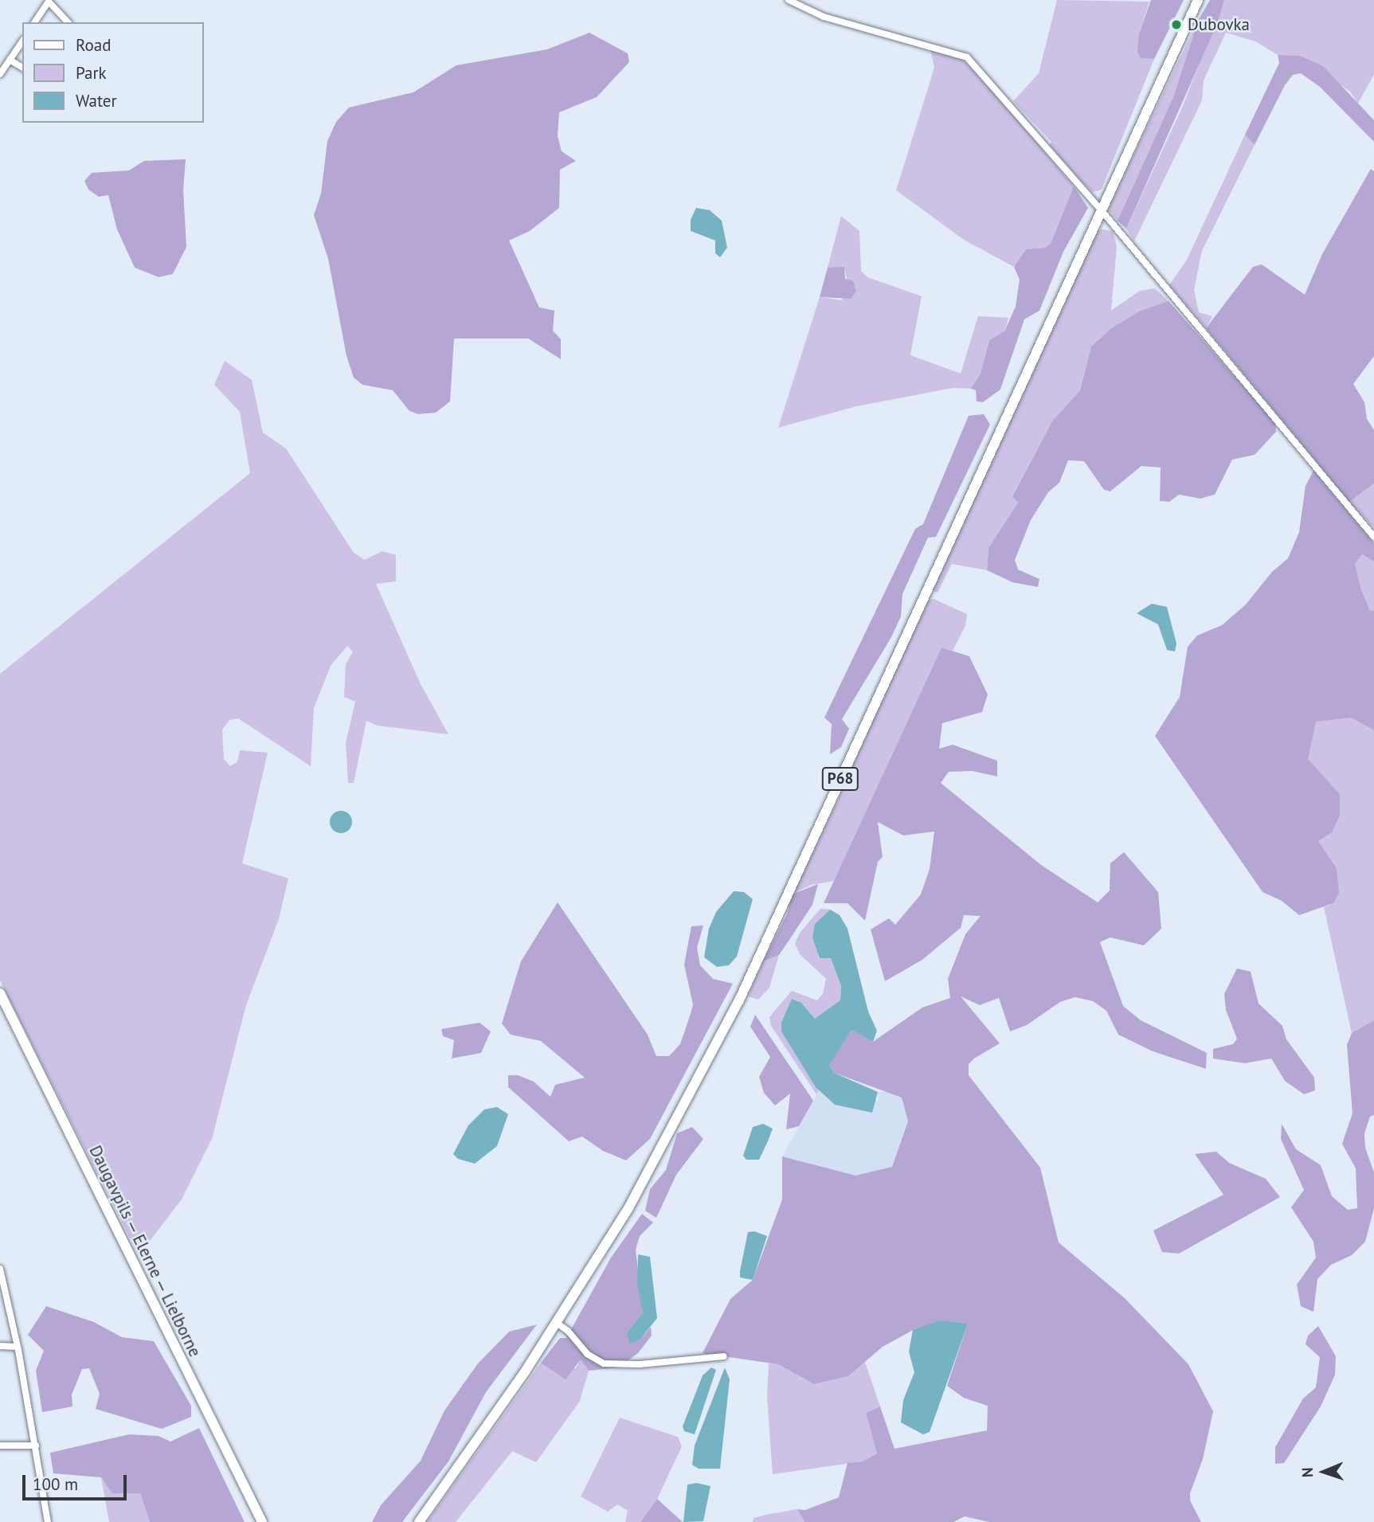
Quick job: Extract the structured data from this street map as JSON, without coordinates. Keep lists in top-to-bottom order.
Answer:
{
  "streets": {
    "main road": ["P68", "Daugavpils — Elerne — Lielborne"]
  },
  "places": ["Dubovka"],
  "legend": ["Road", "Park", "Water"],
  "scale_bar": "100 m",
  "north": "left"
}
